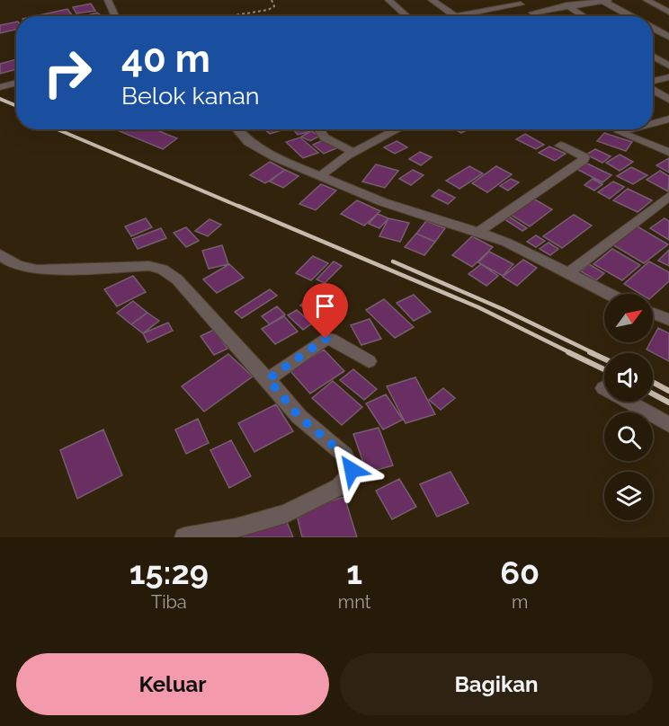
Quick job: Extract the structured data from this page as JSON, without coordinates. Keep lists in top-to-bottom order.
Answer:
{
  "north": "top right",
  "page": {
    "turn": ["40 m", "Belok kanan"],
    "eta": [
      "15:29",
      "Tiba",
      "1",
      "mnt",
      "60",
      "m"
    ],
    "buttons": ["Keluar", "Bagikan"]
  }
}
